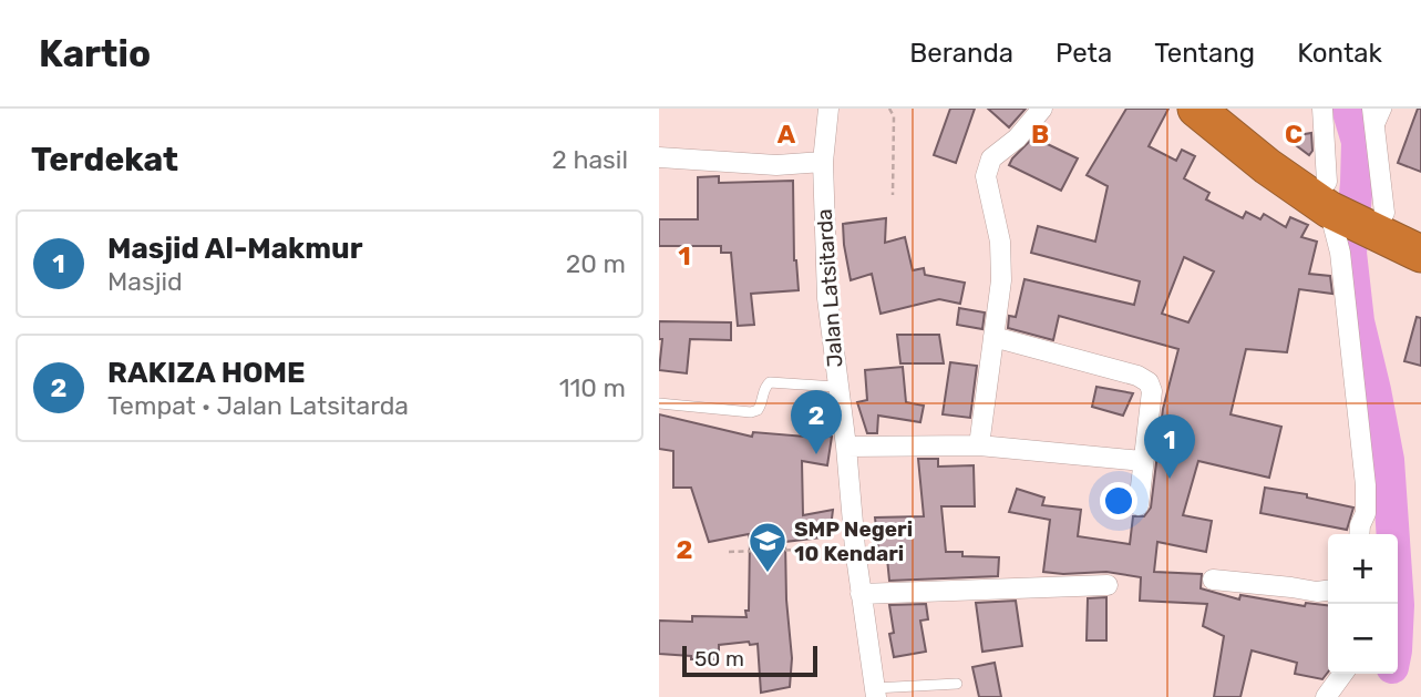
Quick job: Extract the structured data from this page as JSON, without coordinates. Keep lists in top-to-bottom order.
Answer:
{
  "streets": {
    "street": ["Jalan Latsitarda"]
  },
  "places": {
    "school or university": ["SMP Negeri 10 Kendari"]
  },
  "scale_bar": "50 m",
  "page": {
    "header": "Kartio",
    "nav": [
      "Beranda",
      "Peta",
      "Tentang",
      "Kontak"
    ],
    "heading": ["Terdekat", "2 hasil"],
    "list": [
      {
        "mark": "1",
        "name": "Masjid Al-Makmur",
        "note": "Masjid",
        "value": "20 m"
      },
      {
        "mark": "2",
        "name": "RAKIZA HOME",
        "note": "Tempat · Jalan Latsitarda",
        "value": "110 m"
      }
    ],
    "pins": ["2", "1"],
    "map_buttons": ["+", "−"],
    "scale": "50 m"
  },
  "grid": {
    "columns": ["A", "B", "C"],
    "rows": ["1", "2"]
  }
}
